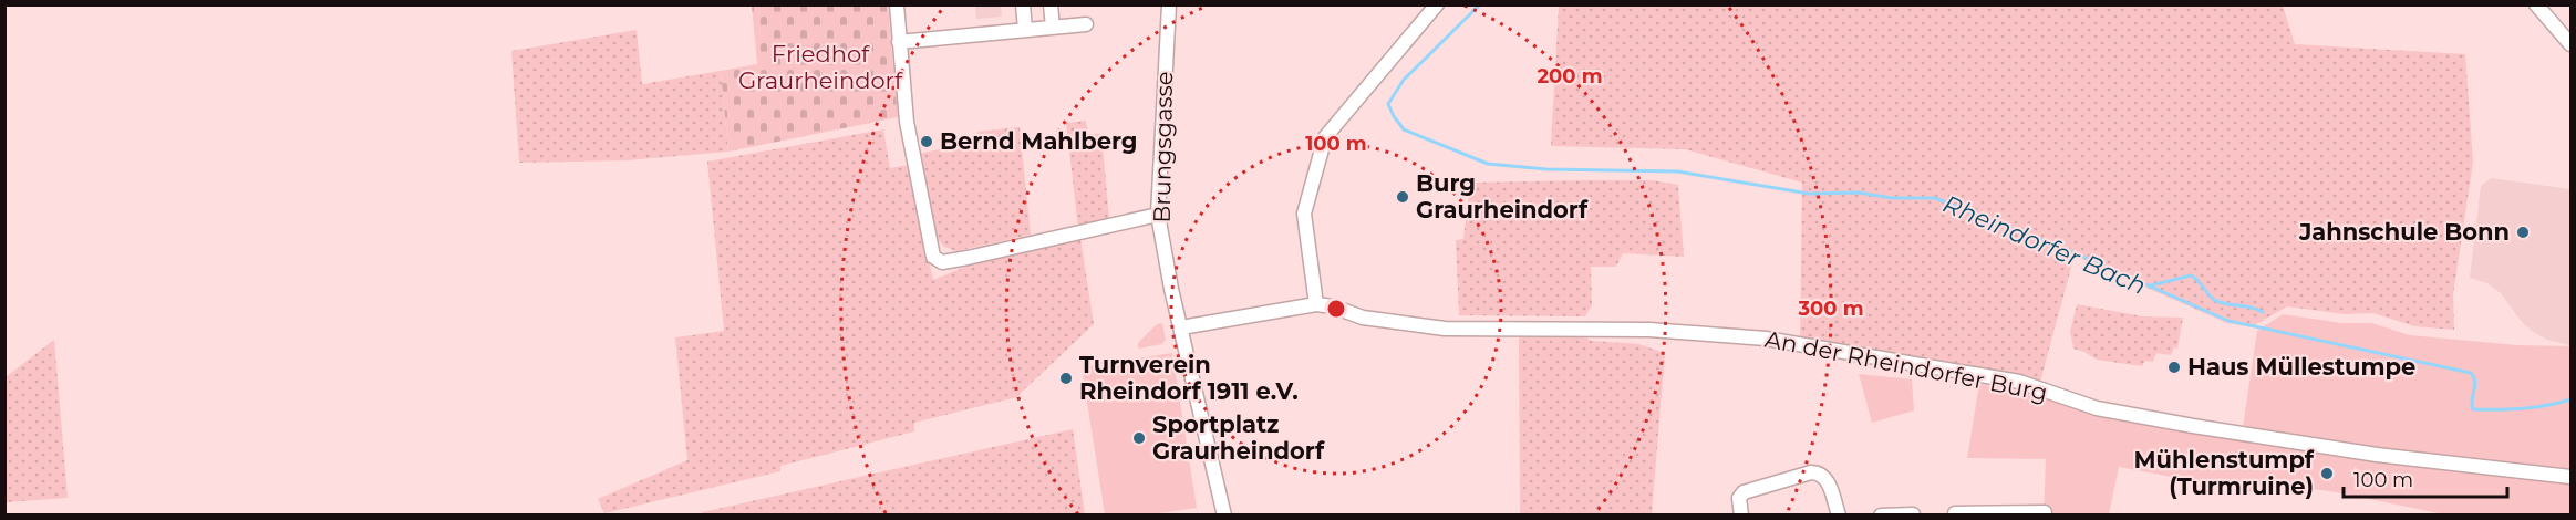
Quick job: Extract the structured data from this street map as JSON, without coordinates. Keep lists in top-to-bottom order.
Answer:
{
  "streets": {
    "street": ["Brungsgasse", "An der Rheindorfer Burg"]
  },
  "crossings": [
    ["Brungsgasse", "An der Rheindorfer Burg"]
  ],
  "water": ["Rheindorfer Bach"],
  "parks": ["Friedhof Graurheindorf"],
  "places": [
    "Bernd Mahlberg",
    "Burg Graurheindorf",
    "Jahnschule Bonn",
    "Haus Müllestumpe",
    "Turnverein Rheindorf 1911 e.V.",
    "Sportplatz Graurheindorf",
    "Mühlenstumpf (Turmruine)"
  ],
  "scale_bar": "100 m",
  "rings": ["200 m", "100 m", "300 m"]
}
